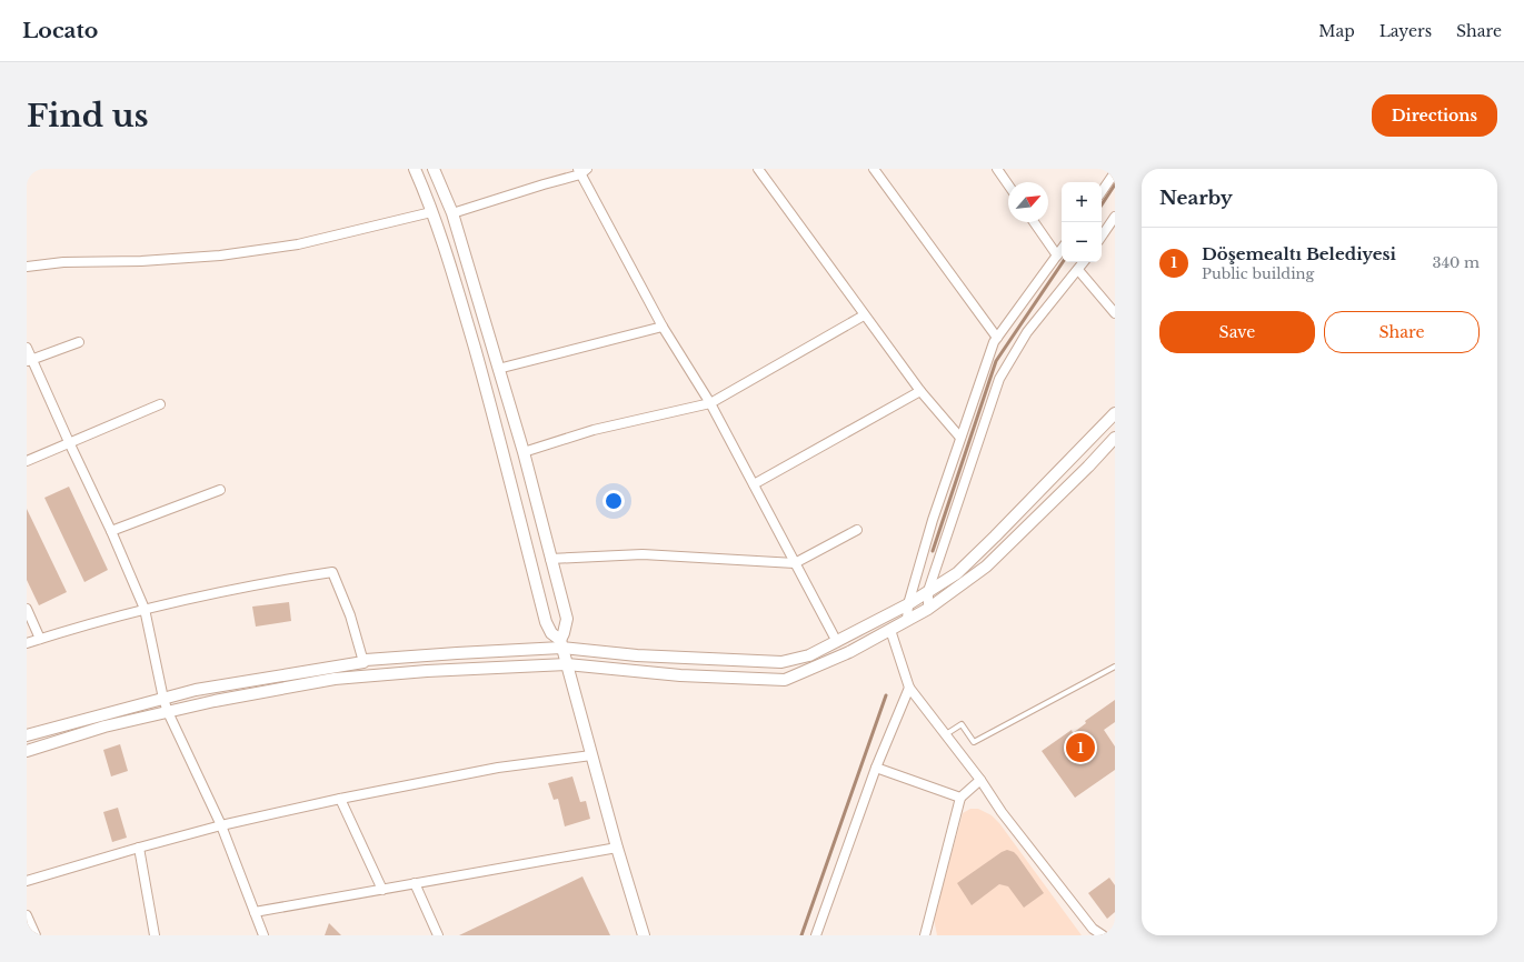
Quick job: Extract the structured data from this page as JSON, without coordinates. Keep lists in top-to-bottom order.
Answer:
{
  "north": "top right",
  "page": {
    "header": "Locato",
    "nav": ["Map", "Layers", "Share"],
    "buttons": [
      "Directions",
      ["Save", "Share"]
    ],
    "title": "Find us",
    "heading": "Nearby",
    "map_buttons": ["+", "−"],
    "list": [
      {
        "mark": "1",
        "name": "Döşemealtı Belediyesi",
        "note": "Public building",
        "value": "340 m"
      }
    ],
    "pins": "1"
  }
}
